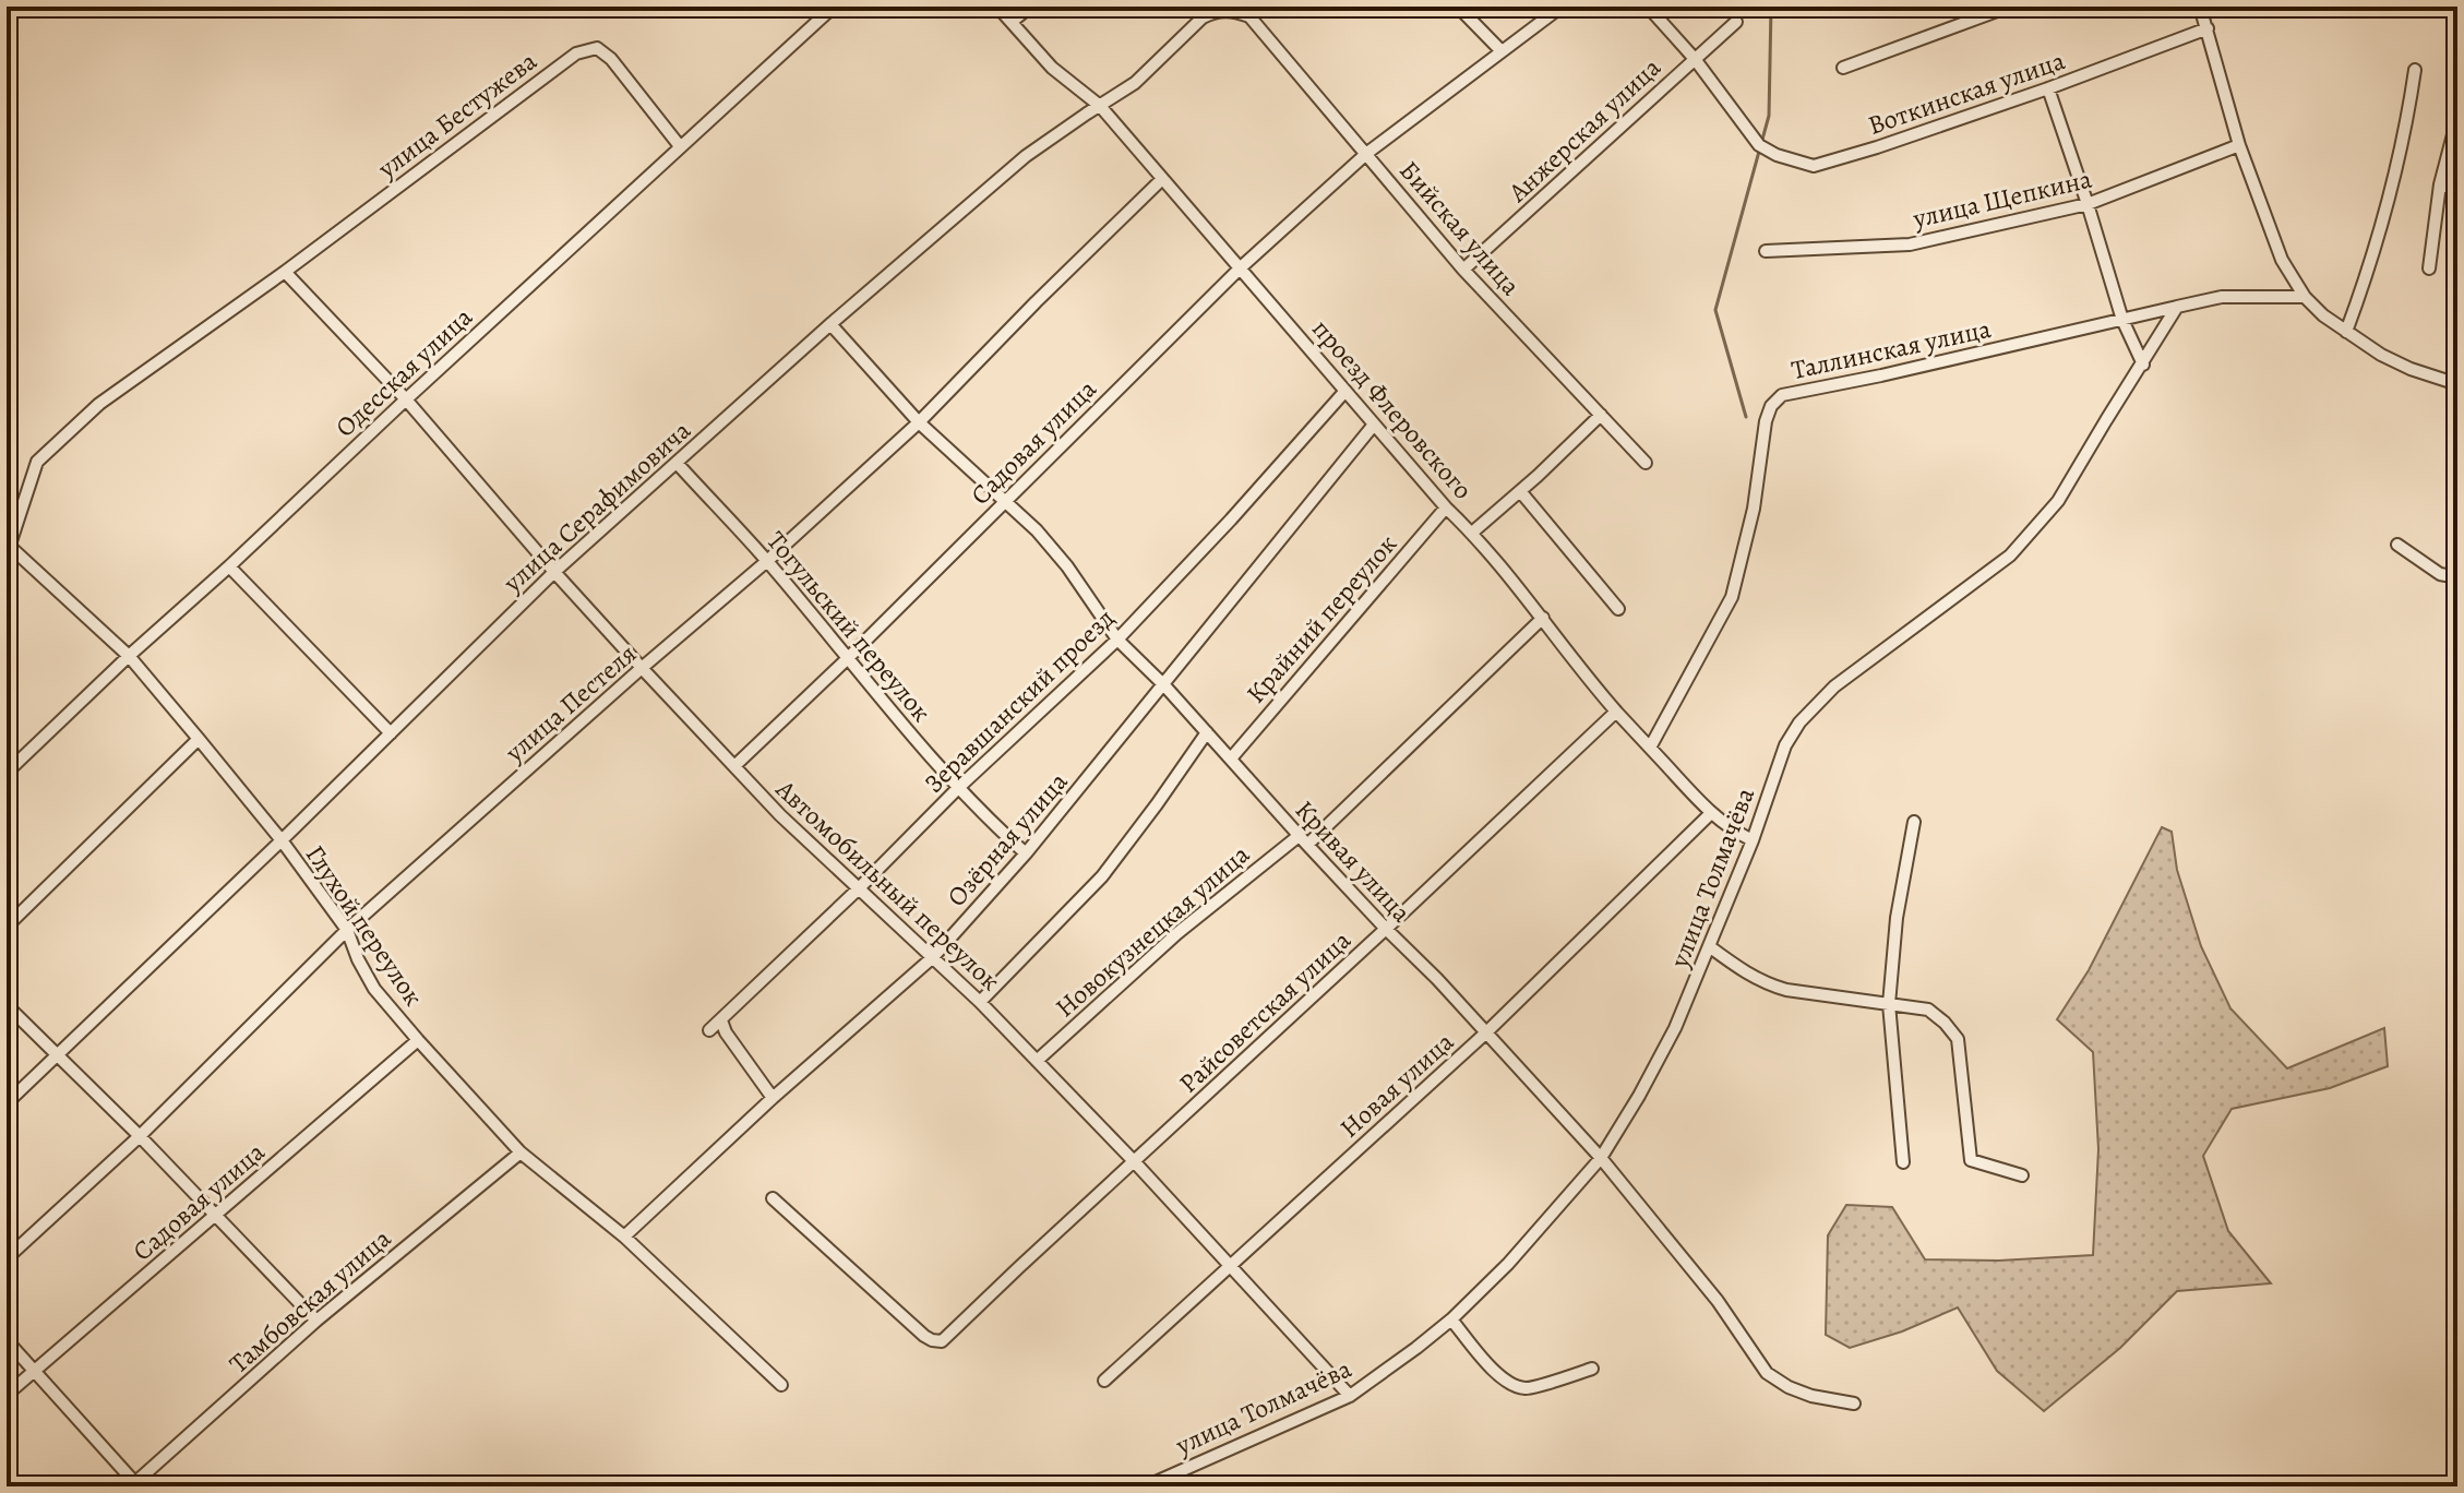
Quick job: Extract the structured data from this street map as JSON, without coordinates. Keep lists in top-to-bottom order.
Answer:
{
  "streets": {
    "street": [
      "Воткинская улица",
      "улица Бестужева",
      "Анжерская улица",
      "улица Щепкина",
      "Бийская улица",
      "Таллинская улица",
      "Одесская улица",
      "проезд Флеровского",
      "Садовая улица",
      "улица Серафимовича",
      "Крайний переулок",
      "Тогульский переулок",
      "Зеравшанский проезд",
      "улица Пестеля",
      "Озёрная улица",
      "Кривая улица",
      "улица Толмачёва",
      "Автомобильный переулок",
      "Глухой переулок",
      "Новокузнецкая улица",
      "Райсоветская улица",
      "Новая улица",
      "Тамбовская улица"
    ]
  },
  "crossings": [
    ["Воткинская улица", "Анжерская улица"],
    ["улица Бестужева", "Одесская улица"],
    ["улица Бестужева", "Глухой переулок"],
    ["Анжерская улица", "Бийская улица"],
    ["Бийская улица", "Садовая улица"],
    ["Бийская улица", "улица Серафимовича"],
    ["Таллинская улица", "проезд Флеровского"],
    ["Таллинская улица", "улица Толмачёва"],
    ["Одесская улица", "Автомобильный переулок"],
    ["Одесская улица", "Глухой переулок"],
    ["проезд Флеровского", "Садовая улица"],
    ["проезд Флеровского", "улица Серафимовича"],
    ["проезд Флеровского", "Крайний переулок"],
    ["проезд Флеровского", "Зеравшанский проезд"],
    ["проезд Флеровского", "улица Пестеля"],
    ["проезд Флеровского", "Озёрная улица"],
    ["проезд Флеровского", "улица Толмачёва"],
    ["проезд Флеровского", "Новокузнецкая улица"],
    ["проезд Флеровского", "Райсоветская улица"],
    ["проезд Флеровского", "Новая улица"],
    ["Садовая улица", "Тогульский переулок"],
    ["Садовая улица", "Кривая улица"],
    ["Садовая улица", "Автомобильный переулок"],
    ["Садовая улица", "Глухой переулок"],
    ["улица Серафимовича", "Тогульский переулок"],
    ["улица Серафимовича", "Кривая улица"],
    ["улица Серафимовича", "Автомобильный переулок"],
    ["улица Серафимовича", "Глухой переулок"],
    ["Крайний переулок", "Кривая улица"],
    ["Тогульский переулок", "Зеравшанский проезд"],
    ["Тогульский переулок", "улица Пестеля"],
    ["Тогульский переулок", "Озёрная улица"],
    ["Зеравшанский проезд", "Кривая улица"],
    ["Зеравшанский проезд", "Автомобильный переулок"],
    ["улица Пестеля", "Кривая улица"],
    ["улица Пестеля", "Автомобильный переулок"],
    ["улица Пестеля", "Глухой переулок"],
    ["Озёрная улица", "Кривая улица"],
    ["Озёрная улица", "Автомобильный переулок"],
    ["Озёрная улица", "Глухой переулок"],
    ["Кривая улица", "улица Толмачёва"],
    ["Кривая улица", "Новокузнецкая улица"],
    ["Кривая улица", "Райсоветская улица"],
    ["Кривая улица", "Новая улица"],
    ["улица Толмачёва", "Автомобильный переулок"],
    ["Автомобильный переулок", "Новокузнецкая улица"],
    ["Автомобильный переулок", "Райсоветская улица"],
    ["Автомобильный переулок", "Новая улица"],
    ["Глухой переулок", "Тамбовская улица"]
  ]
}
